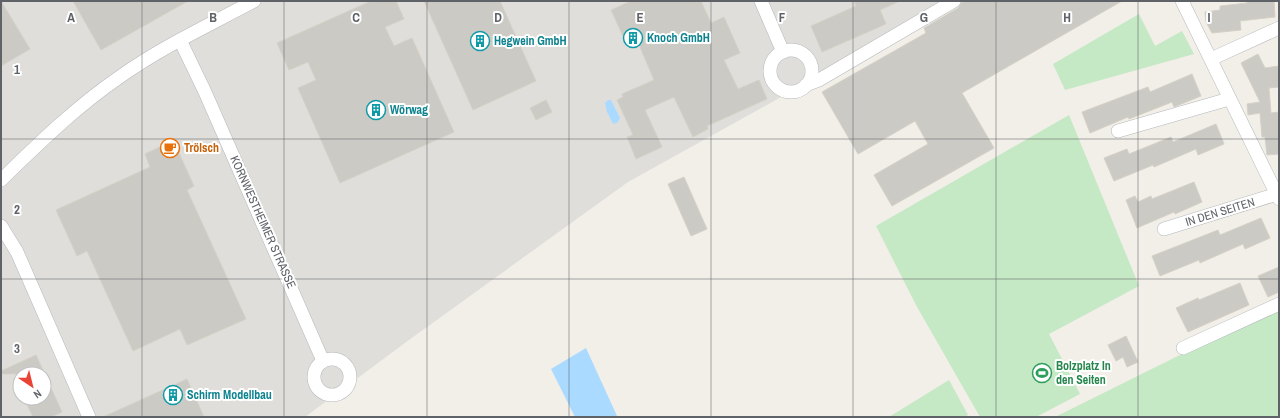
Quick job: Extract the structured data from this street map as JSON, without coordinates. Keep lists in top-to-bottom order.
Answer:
{
  "streets": {
    "street": ["IN DEN SEITEN", "KORNWESTHEIMER STRASSE"]
  },
  "places": {
    "building": [
      "Knoch GmbH",
      "Hegwein GmbH",
      "Wörwag",
      "Schirm Modellbau"
    ],
    "cafe": ["Trölsch"],
    "sports": ["Bolzplatz In den Seiten"]
  },
  "north": "bottom right",
  "grid": {
    "columns": [
      "A",
      "B",
      "C",
      "D",
      "E",
      "F",
      "G",
      "H",
      "I"
    ],
    "rows": ["1", "2", "3"]
  }
}
